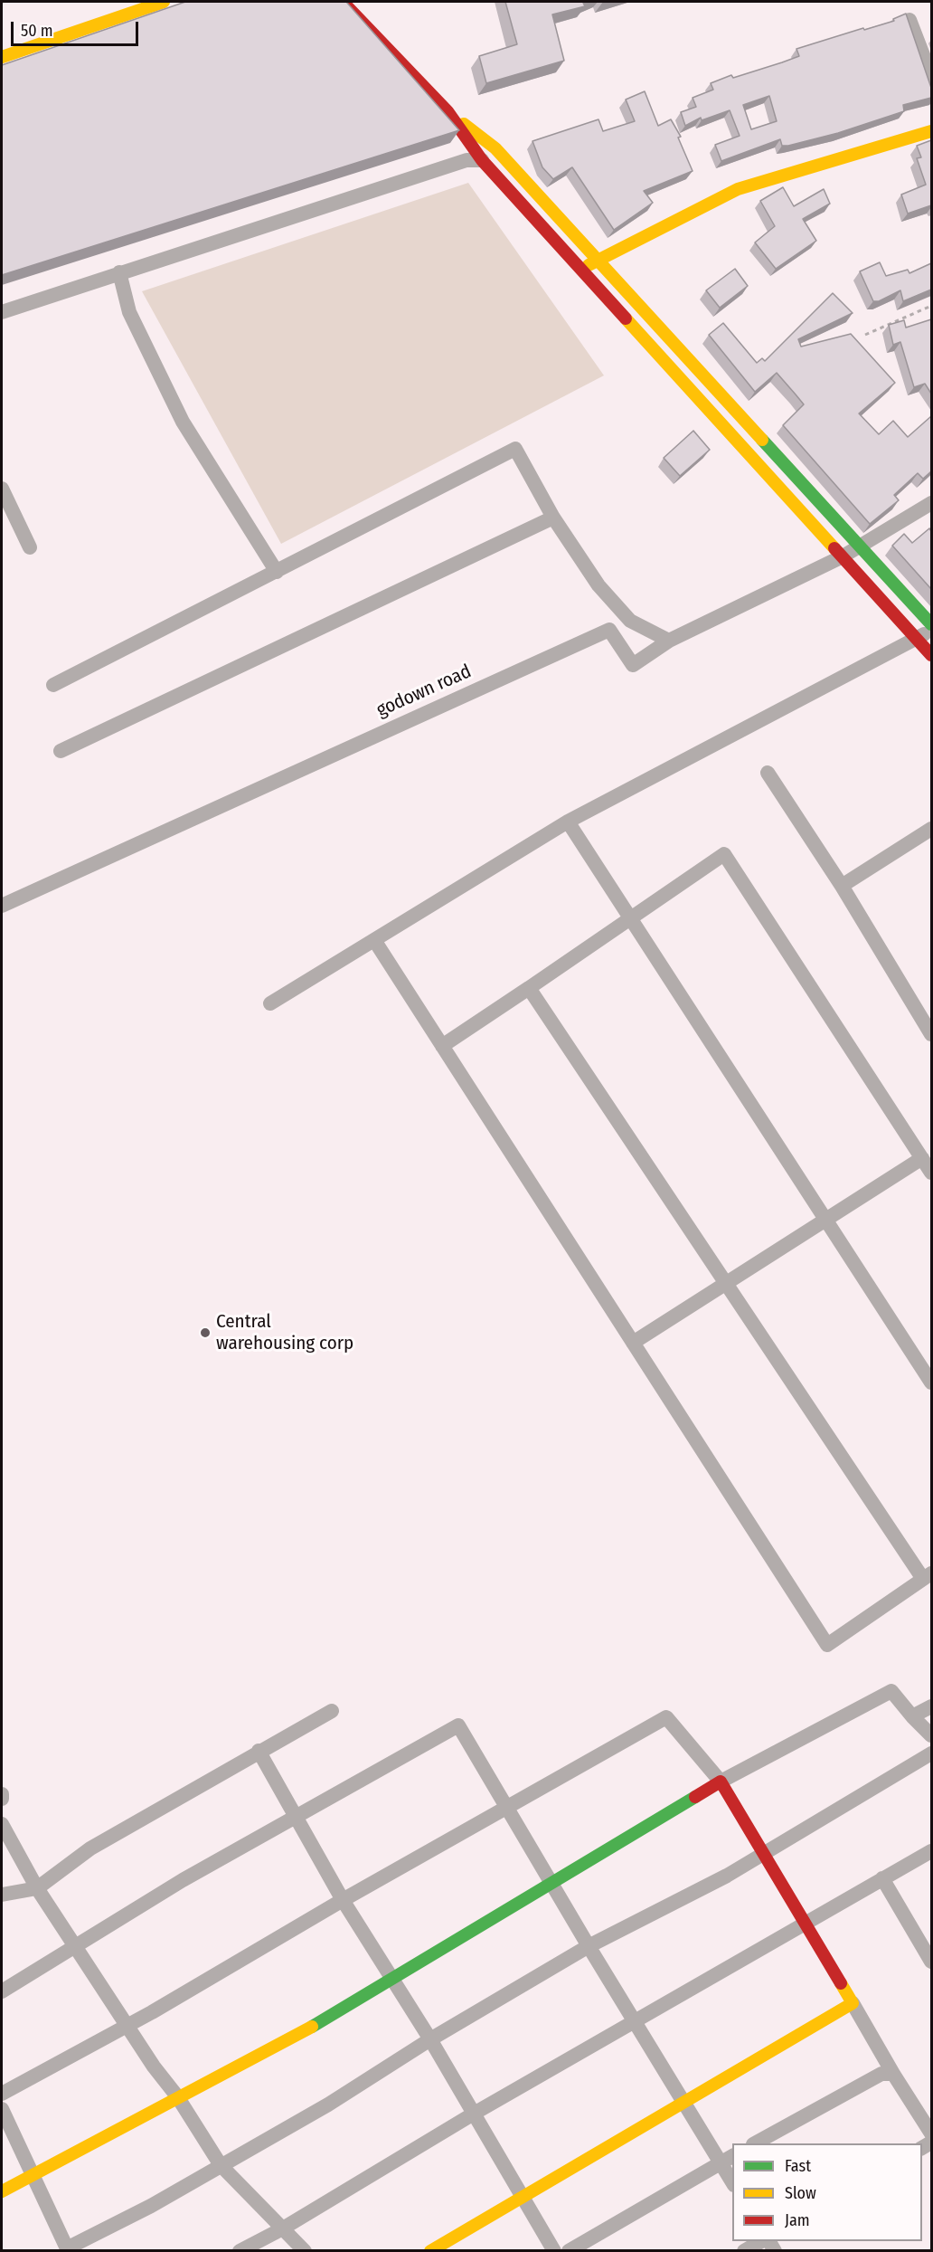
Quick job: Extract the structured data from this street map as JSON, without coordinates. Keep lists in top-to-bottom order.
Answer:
{
  "streets": {
    "street": ["godown road"]
  },
  "places": ["Central warehousing corp"],
  "legend": ["Fast", "Slow", "Jam"],
  "scale_bar": "50 m"
}
